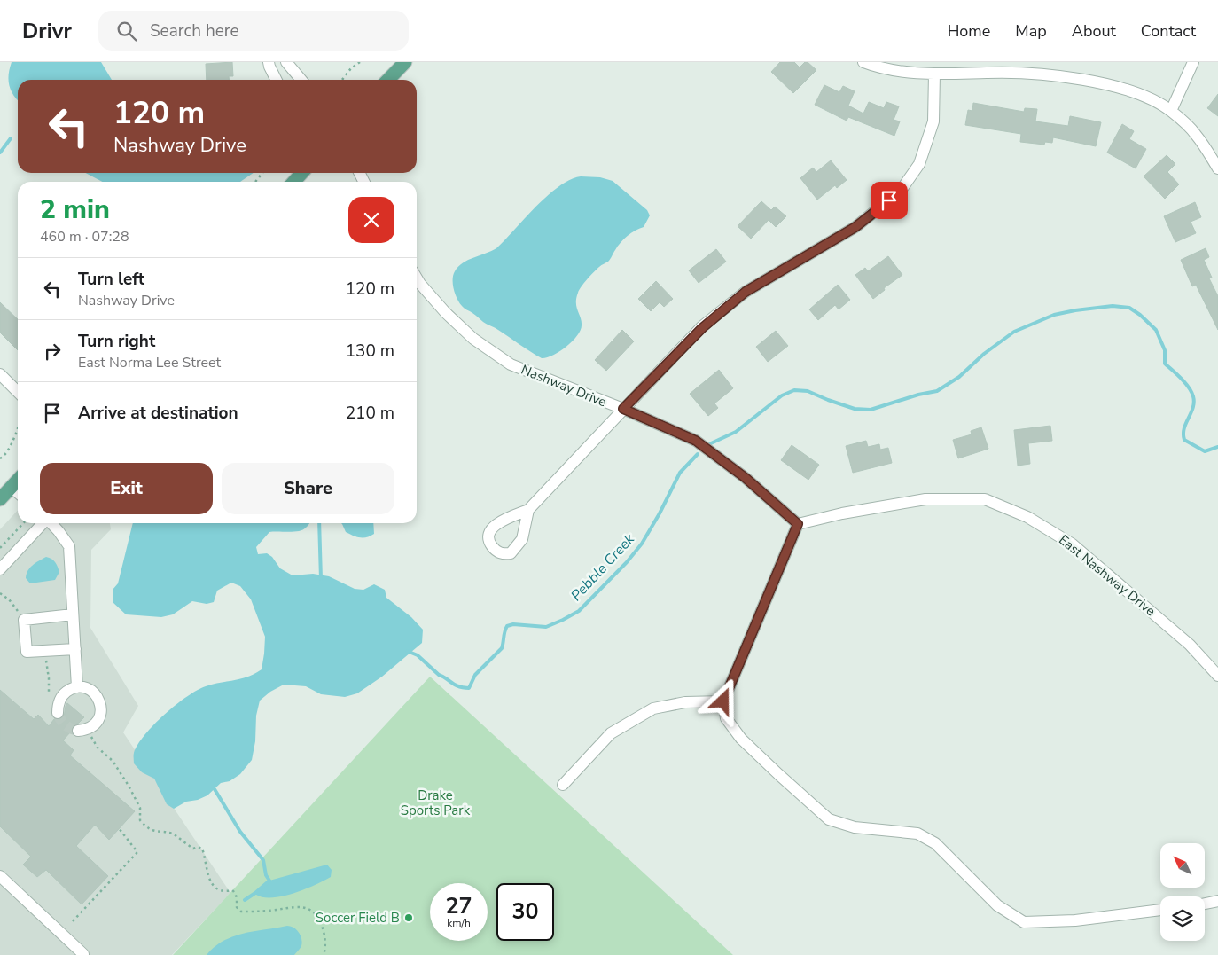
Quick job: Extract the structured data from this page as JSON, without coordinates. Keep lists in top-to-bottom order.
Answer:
{
  "streets": {
    "street": ["Nashway Drive", "East Nashway Drive"]
  },
  "crossings": [
    ["Nashway Drive", "East Nashway Drive"]
  ],
  "water": ["Pebble Creek"],
  "parks": ["Drake Sports Park"],
  "places": ["Soccer Field B"],
  "north": "top left",
  "page": {
    "header": "Drivr",
    "search": "Search here",
    "nav": [
      "Home",
      "Map",
      "About",
      "Contact"
    ],
    "turn": ["120 m", "Nashway Drive"],
    "heading": ["2 min", "460 m · 07:28"],
    "list": [
      {
        "name": "Turn left",
        "note": "Nashway Drive",
        "value": "120 m"
      },
      {
        "name": "Turn right",
        "note": "East Norma Lee Street",
        "value": "130 m"
      },
      {
        "name": "Arrive at destination",
        "value": "210 m"
      }
    ],
    "buttons": ["Exit", "Share"],
    "speed": "27 km/h",
    "limit": "30"
  }
}
